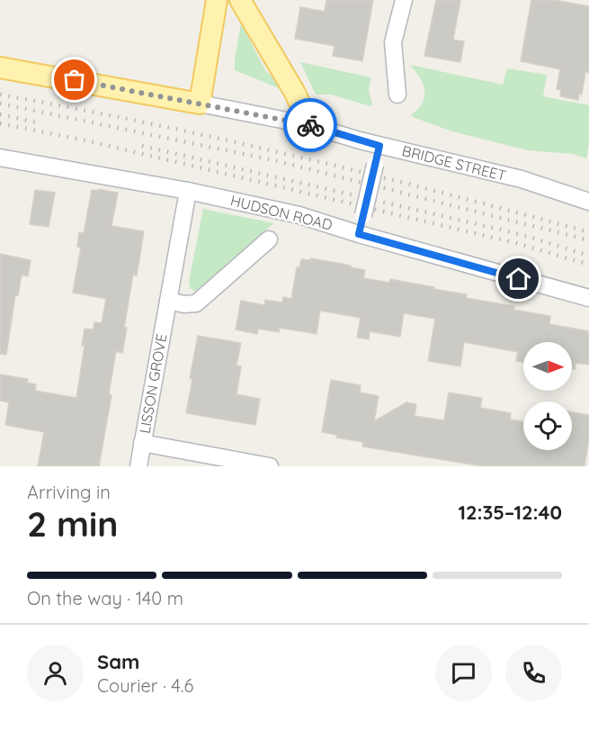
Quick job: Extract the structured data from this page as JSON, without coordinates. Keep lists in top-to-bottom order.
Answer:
{
  "streets": {
    "main road": ["BRIDGE STREET"],
    "street": ["HUDSON ROAD", "LISSON GROVE"]
  },
  "crossings": [
    ["HUDSON ROAD", "LISSON GROVE"]
  ],
  "north": "right",
  "page": {
    "heading": ["2 min", "Arriving in", "12:35–12:40"],
    "panel": ["Sam", "Courier · 4.6"],
    "bar": "On the way · 140 m"
  }
}
